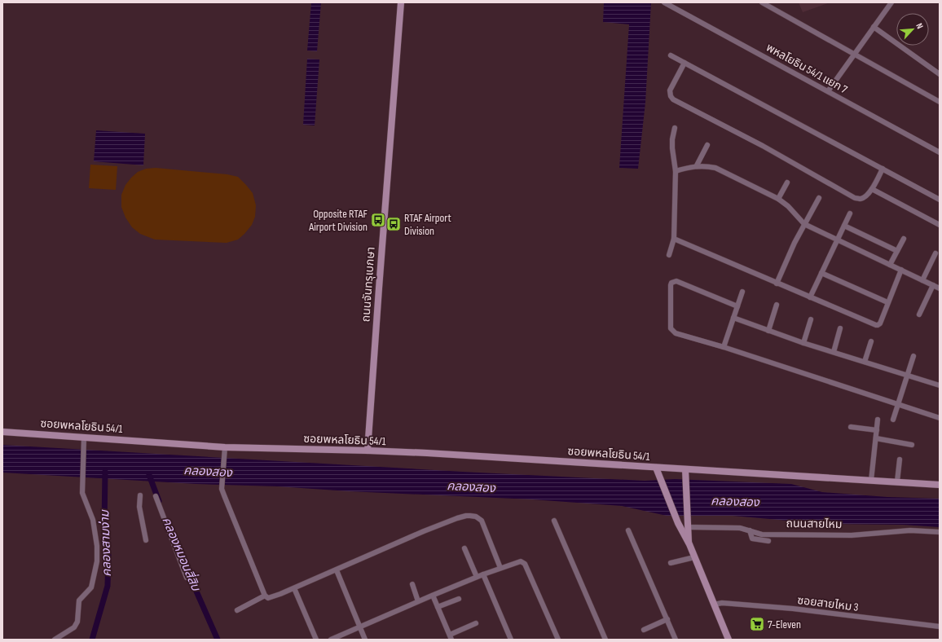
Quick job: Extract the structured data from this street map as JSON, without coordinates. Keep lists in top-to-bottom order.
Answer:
{
  "streets": {
    "main road": ["ถนนจันทรุเบกษา", "ซอยพหลโยธิน 54/1"],
    "street": ["พหลโยธิน 54/1 แยก 7", "ถนนสายไหม", "ซอยสายไหม 3"]
  },
  "crossings": [
    ["ถนนจันทรุเบกษา", "ซอยพหลโยธิน 54/1"]
  ],
  "water": ["คลองสอง", "คลองสามง่าม", "คลองหมอนสี่สิบ"],
  "places": {
    "bus stop": ["Opposite RTAF Airport Division", "RTAF Airport Division"],
    "supermarket": ["7-Eleven"]
  },
  "north": "top right"
}
